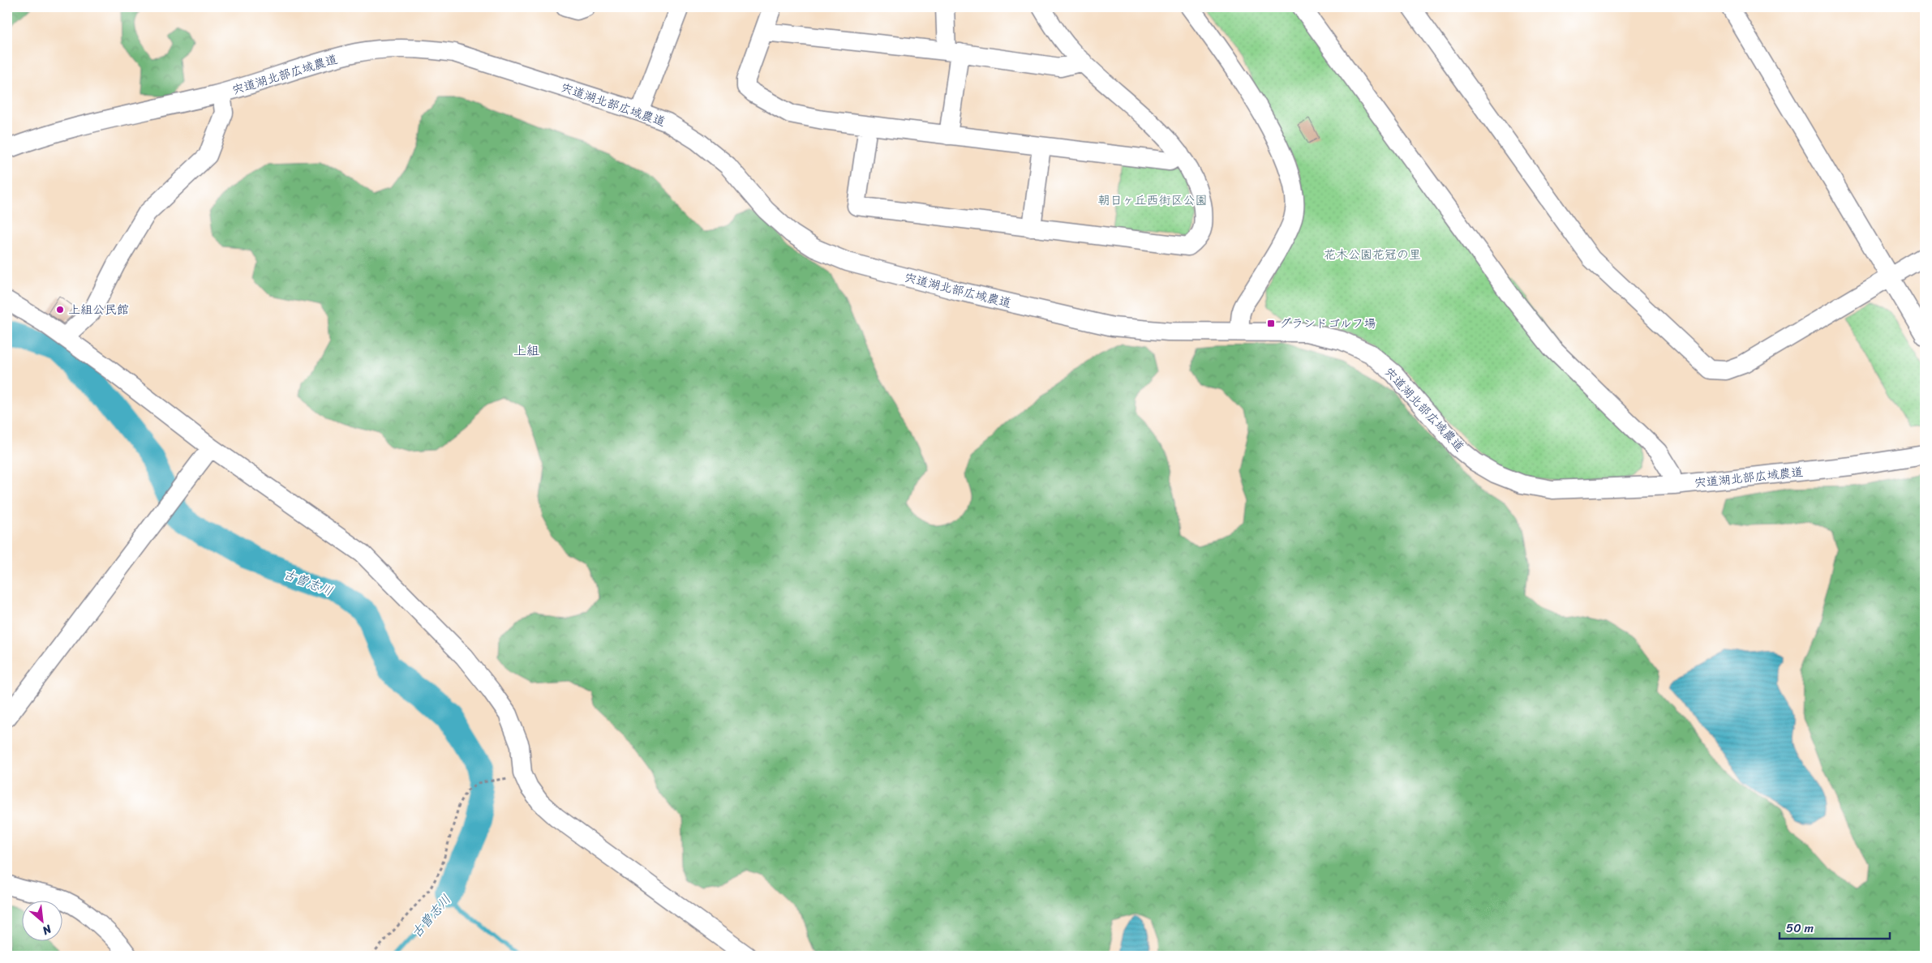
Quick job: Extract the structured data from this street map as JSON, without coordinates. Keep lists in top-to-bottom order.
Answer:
{
  "streets": {
    "street": ["宍道湖北部広域農道"]
  },
  "districts": ["上組"],
  "water": ["古曽志川"],
  "parks": ["朝日ヶ丘西街区公園", "花木公園花冠の里"],
  "places": {
    "other": ["上組公民館"],
    "transit": ["グランドゴルフ場"]
  },
  "scale_bar": "50 m",
  "north": "bottom right"
}
